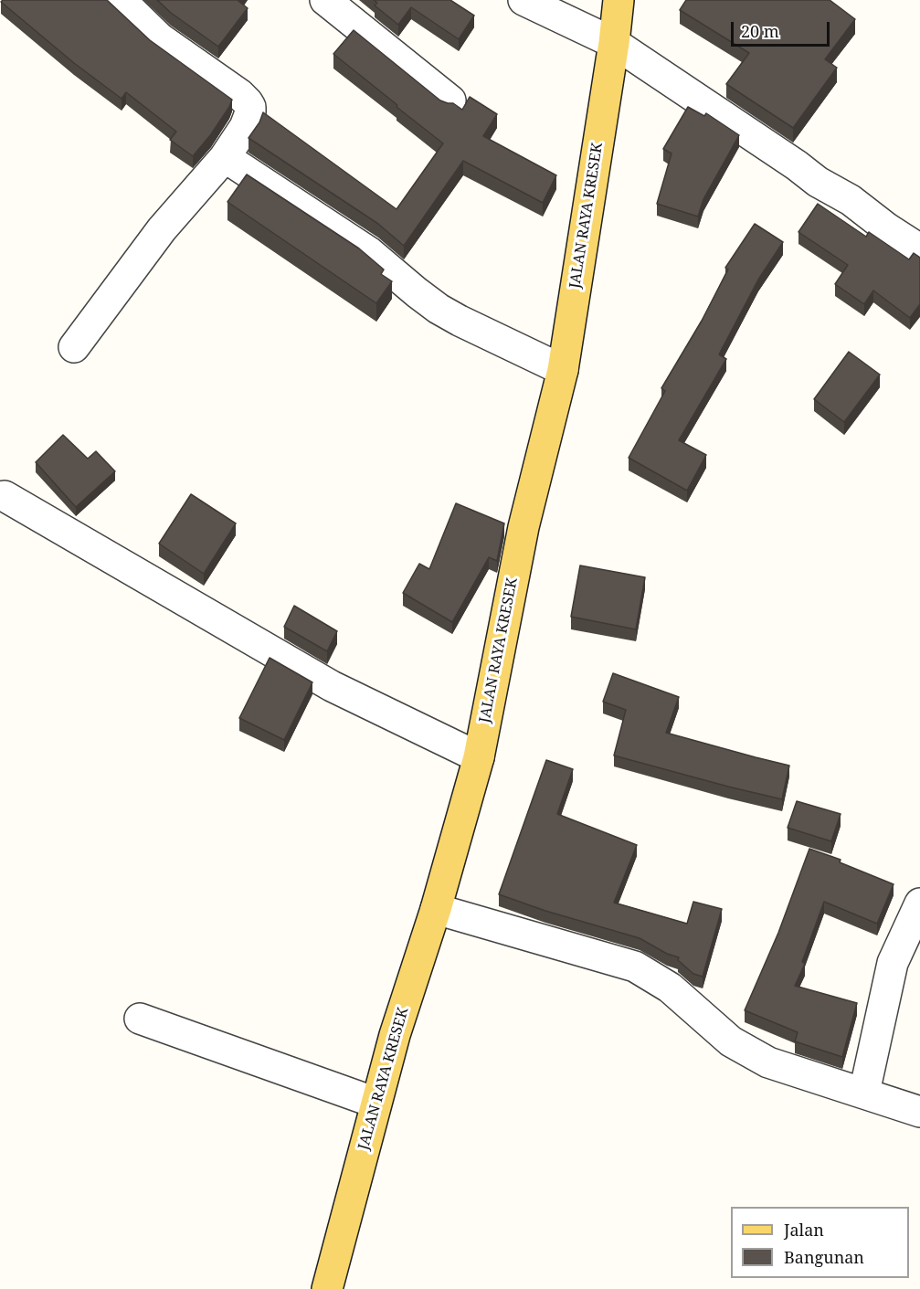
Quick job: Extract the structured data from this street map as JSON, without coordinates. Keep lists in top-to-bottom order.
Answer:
{
  "streets": {
    "main road": ["JALAN RAYA KRESEK"]
  },
  "legend": ["Jalan", "Bangunan"],
  "scale_bar": "20 m"
}
